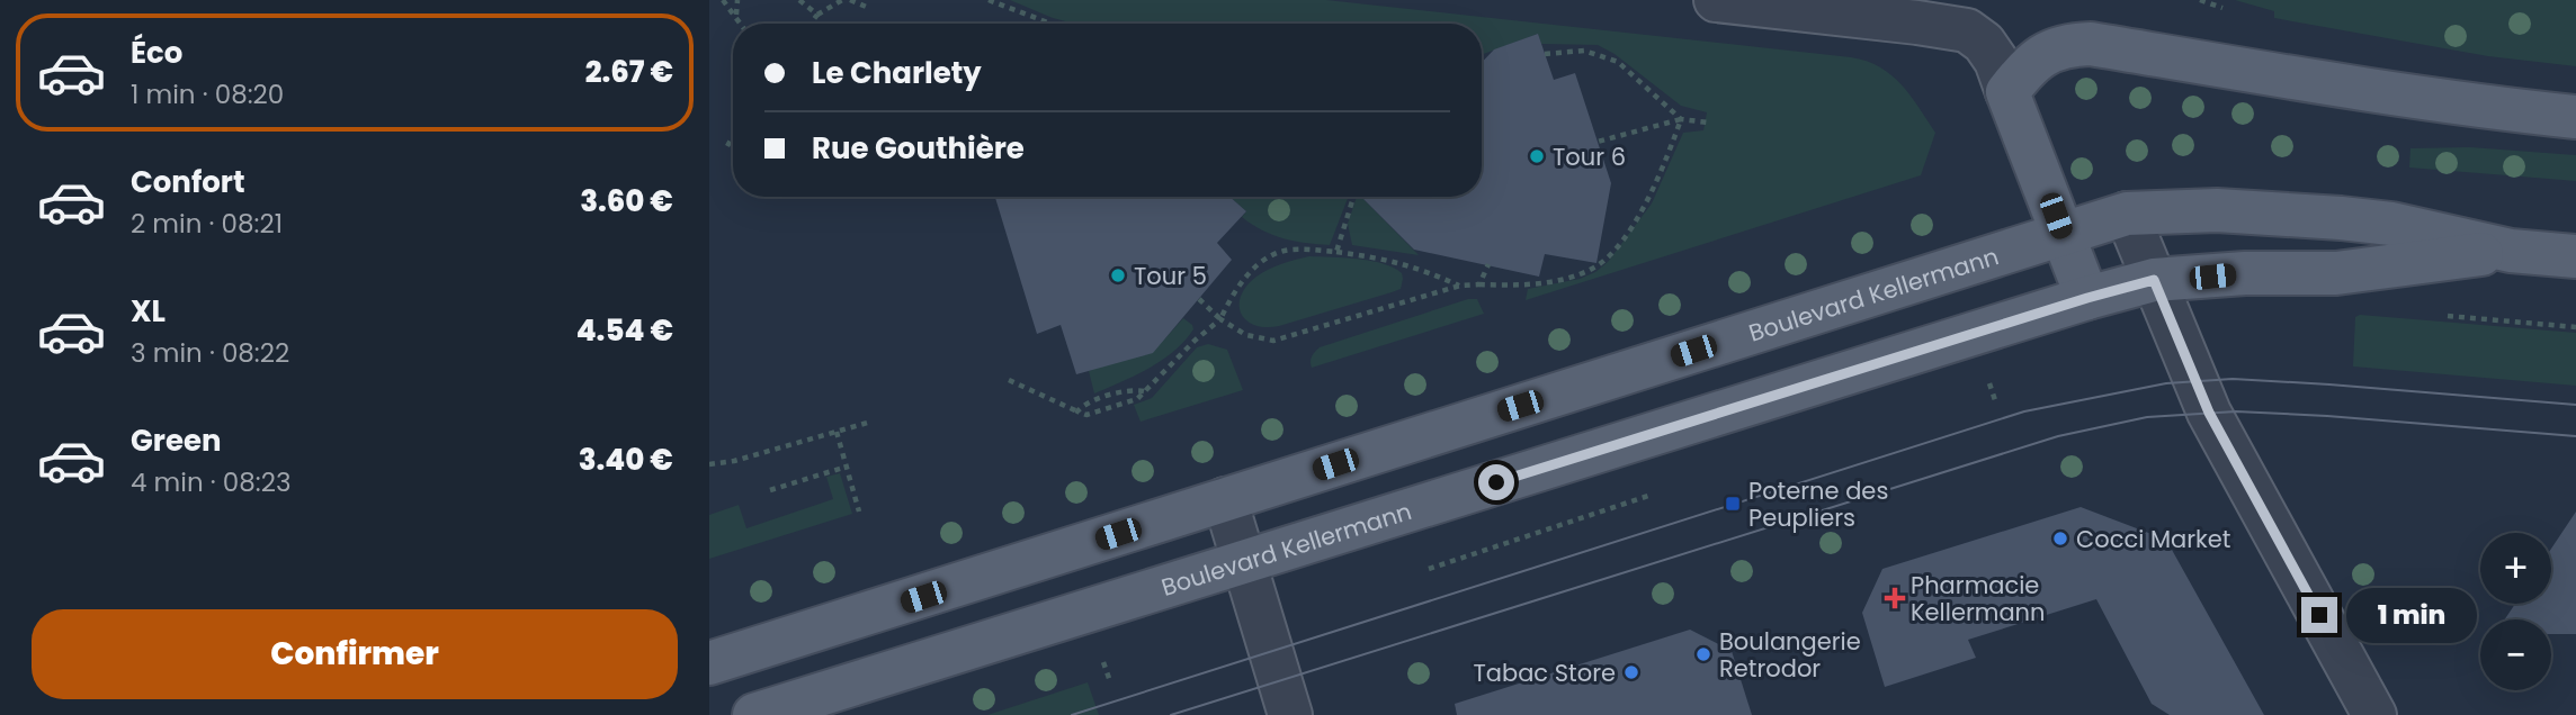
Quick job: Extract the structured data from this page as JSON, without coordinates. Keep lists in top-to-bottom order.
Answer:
{
  "streets": {
    "main road": ["Boulevard Kellermann"]
  },
  "places": {
    "other": [
      "Tour 6",
      "Tour 5",
      "Cocci Market",
      "Boulangerie Retrodor",
      "Tabac Store"
    ],
    "transit": ["Poterne des Peupliers"],
    "health": ["Pharmacie Kellermann"]
  },
  "page": {
    "list": [
      {
        "name": "Éco",
        "note": "1 min · 08:20",
        "value": "2.67 €"
      },
      {
        "name": "Confort",
        "note": "2 min · 08:21",
        "value": "3.60 €"
      },
      {
        "name": "XL",
        "note": "3 min · 08:22",
        "value": "4.54 €"
      },
      {
        "name": "Green",
        "note": "4 min · 08:23",
        "value": "3.40 €"
      }
    ],
    "banner": ["Le Charlety", "Rue Gouthière"],
    "map_buttons": ["+", "−"],
    "bubble": "1 min",
    "buttons": "Confirmer"
  }
}
